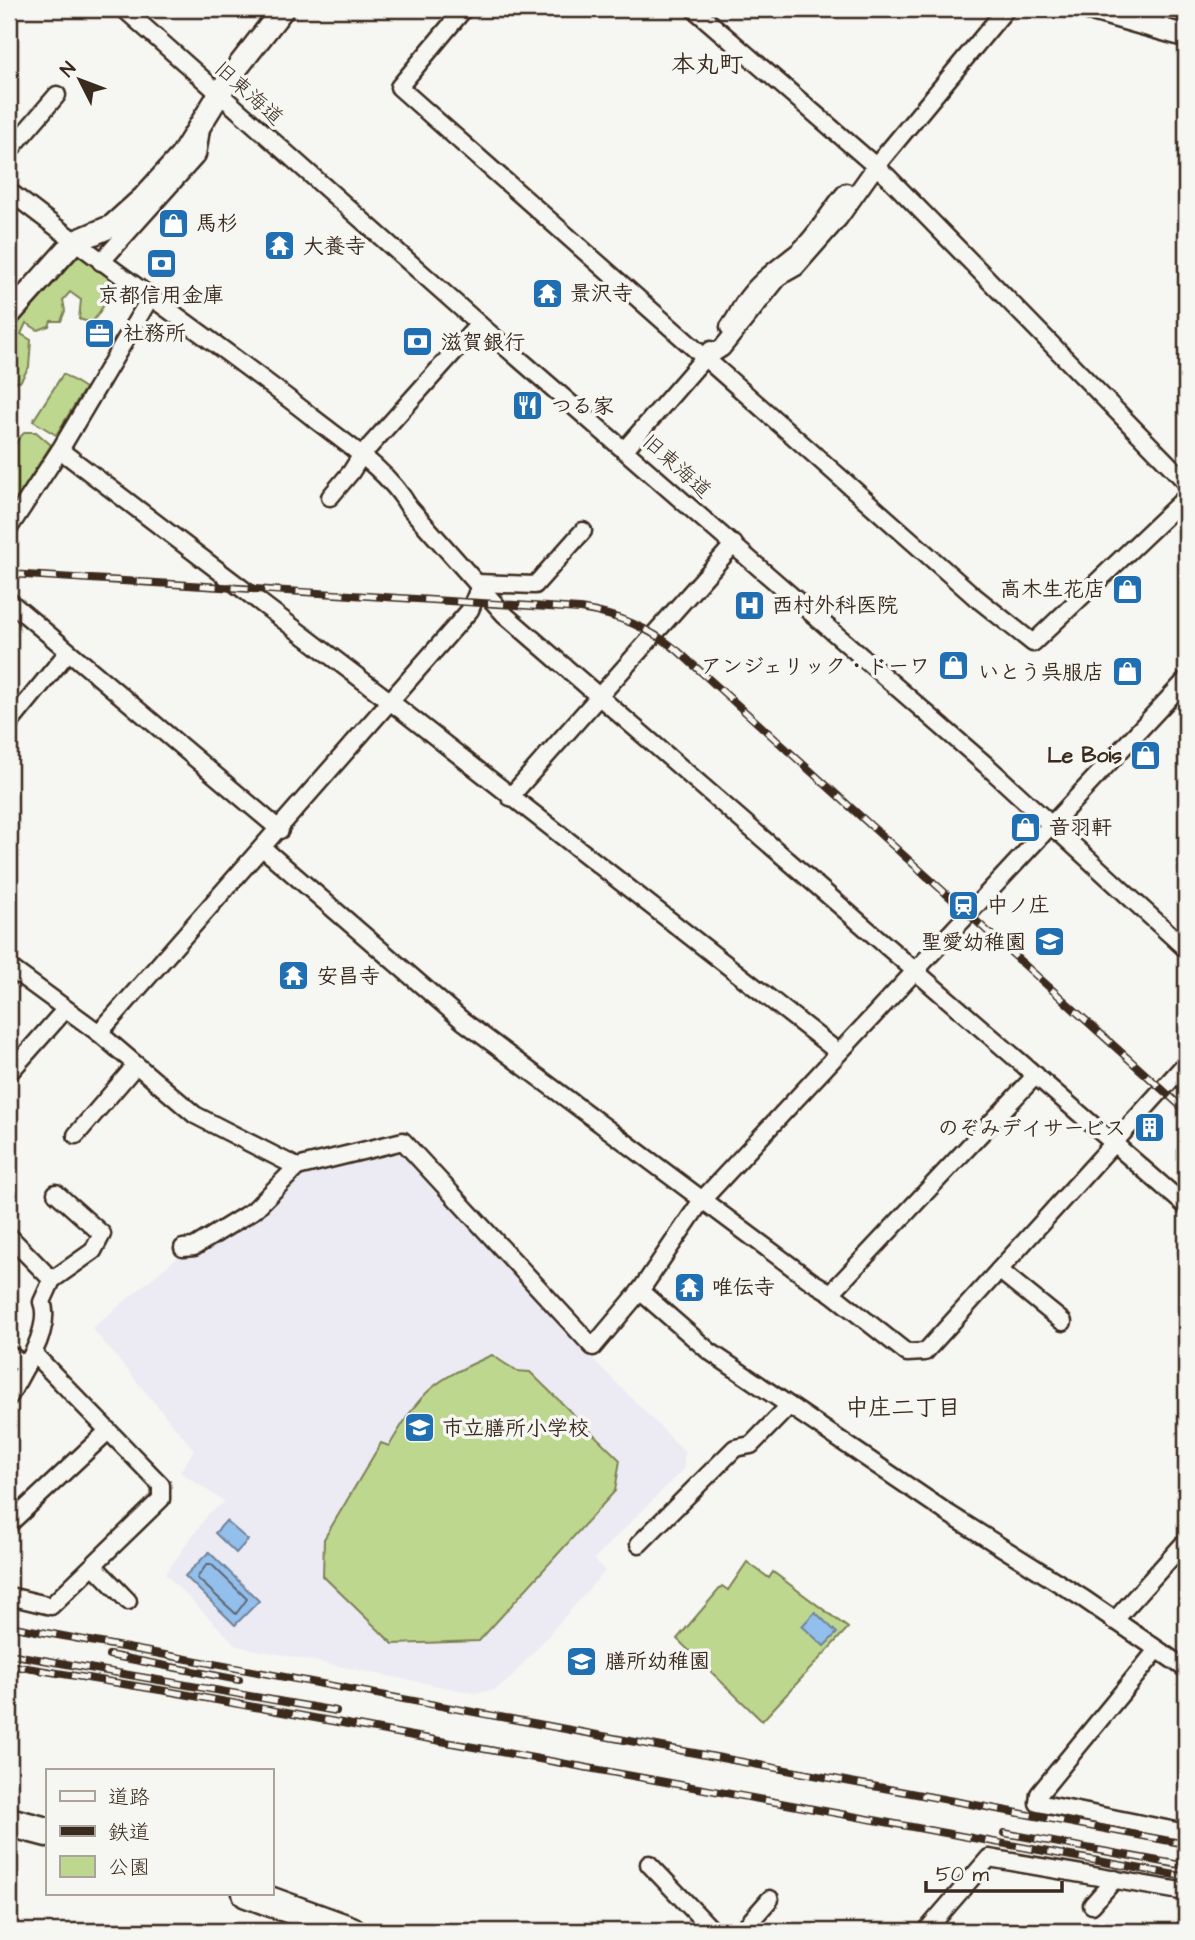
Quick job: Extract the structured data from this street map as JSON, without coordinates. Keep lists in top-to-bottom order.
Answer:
{
  "streets": {
    "street": ["旧東海道"]
  },
  "districts": ["本丸町", "中庄二丁目"],
  "places": {
    "shop": [
      "馬杉",
      "高木生花店",
      "アンジェリック・ドーワ",
      "いとう呉服店",
      "Le Bois",
      "音羽軒"
    ],
    "temple": [
      "大養寺",
      "景沢寺",
      "安昌寺",
      "唯伝寺"
    ],
    "bank": ["京都信用金庫", "滋賀銀行"],
    "office": ["社務所"],
    "restaurant": ["つる家"],
    "hospital": ["西村外科医院"],
    "station": ["中ノ庄"],
    "school or university": ["聖愛幼稚園", "市立膳所小学校", "膳所幼稚園"],
    "building": ["のぞみデイサービス"]
  },
  "legend": ["道路", "鉄道", "公園"],
  "scale_bar": "50 m",
  "north": "top left"
}
